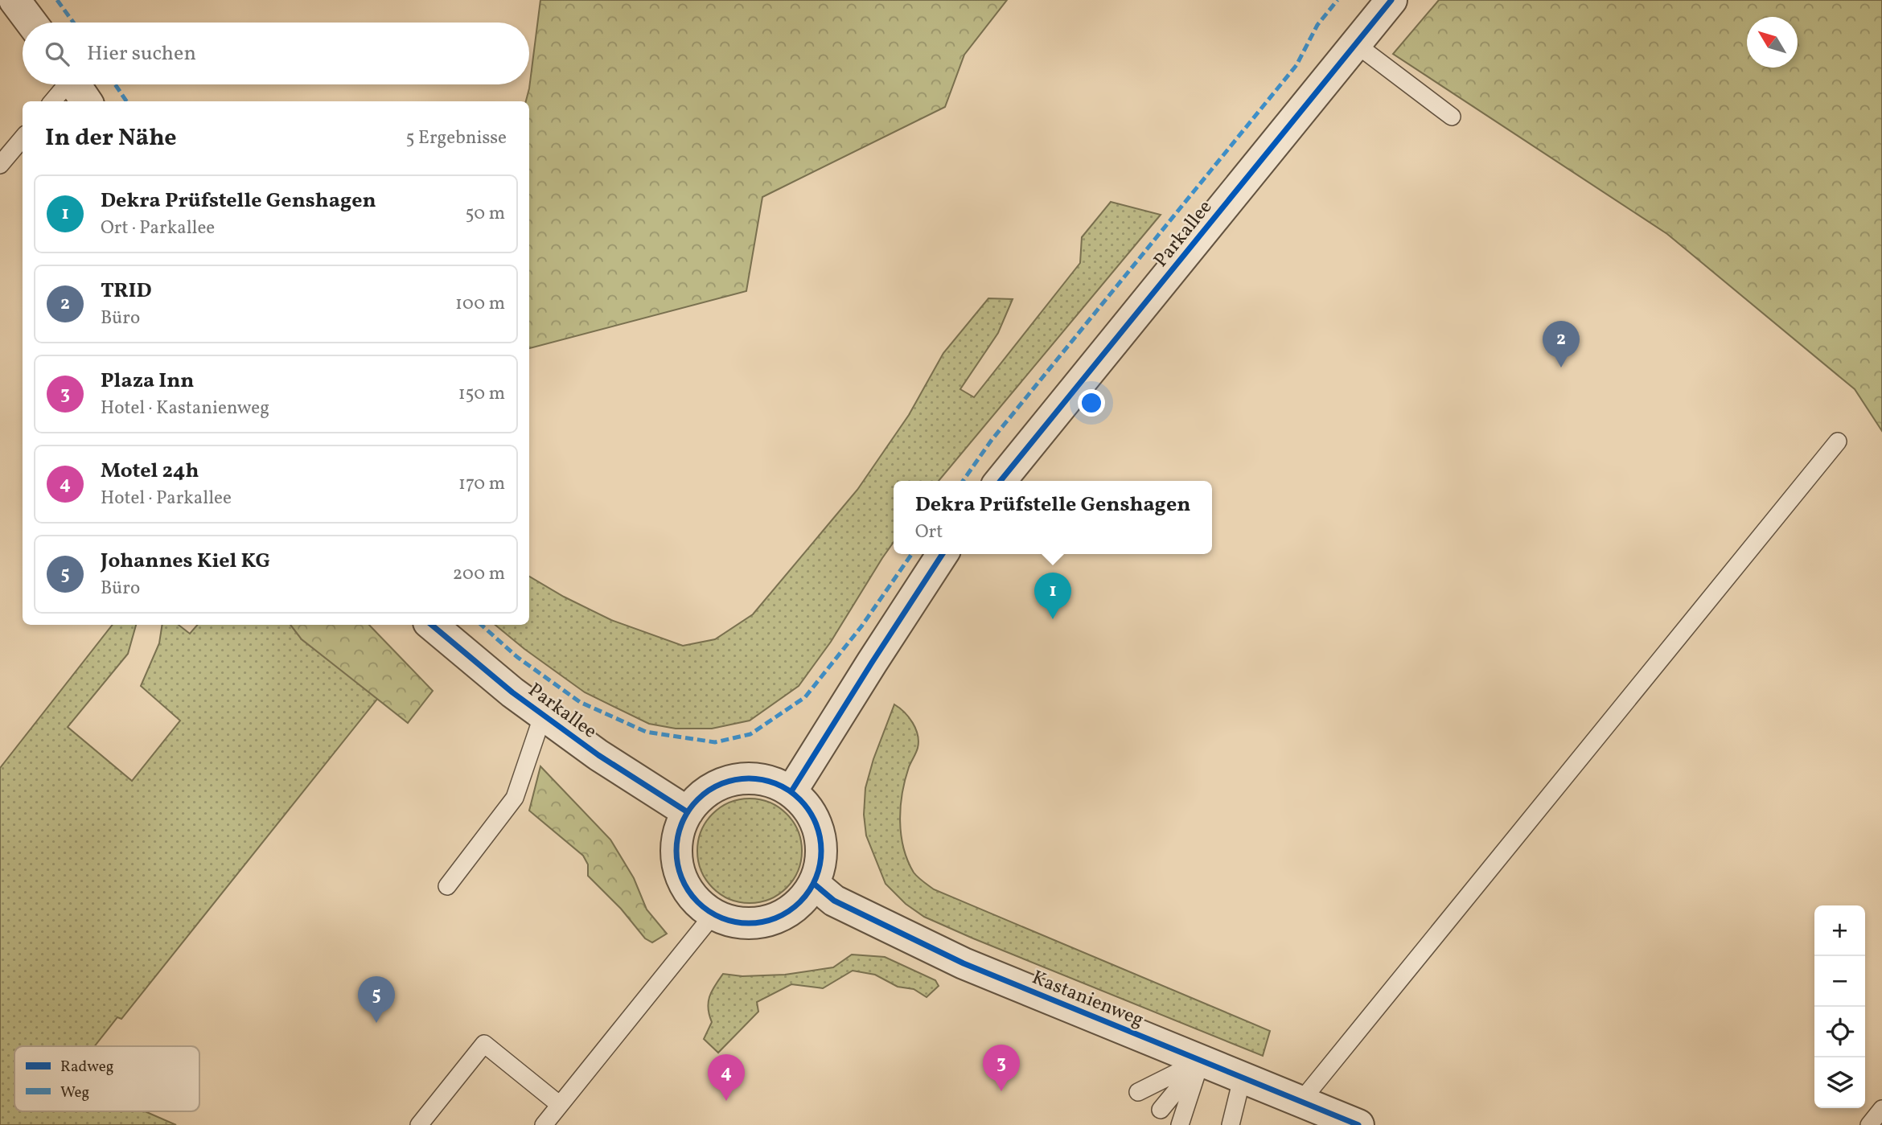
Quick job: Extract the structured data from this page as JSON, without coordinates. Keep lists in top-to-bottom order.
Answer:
{
  "streets": {
    "street": ["Parkallee", "Kastanienweg"]
  },
  "crossings": [
    ["Parkallee", "Kastanienweg"]
  ],
  "legend": ["Radweg", "Weg"],
  "north": "top left",
  "page": {
    "search": "Hier suchen",
    "heading": ["In der Nähe", "5 Ergebnisse"],
    "list": [
      {
        "mark": "1",
        "name": "Dekra Prüfstelle Genshagen",
        "note": "Ort · Parkallee",
        "value": "50 m"
      },
      {
        "mark": "2",
        "name": "TRID",
        "note": "Büro",
        "value": "100 m"
      },
      {
        "mark": "3",
        "name": "Plaza Inn",
        "note": "Hotel · Kastanienweg",
        "value": "150 m"
      },
      {
        "mark": "4",
        "name": "Motel 24h",
        "note": "Hotel · Parkallee",
        "value": "170 m"
      },
      {
        "mark": "5",
        "name": "Johannes Kiel KG",
        "note": "Büro",
        "value": "200 m"
      }
    ],
    "pins": [
      "2",
      "1",
      "5",
      "3",
      "4"
    ],
    "popup": ["Dekra Prüfstelle Genshagen", "Ort"],
    "map_buttons": ["+", "−"]
  }
}
